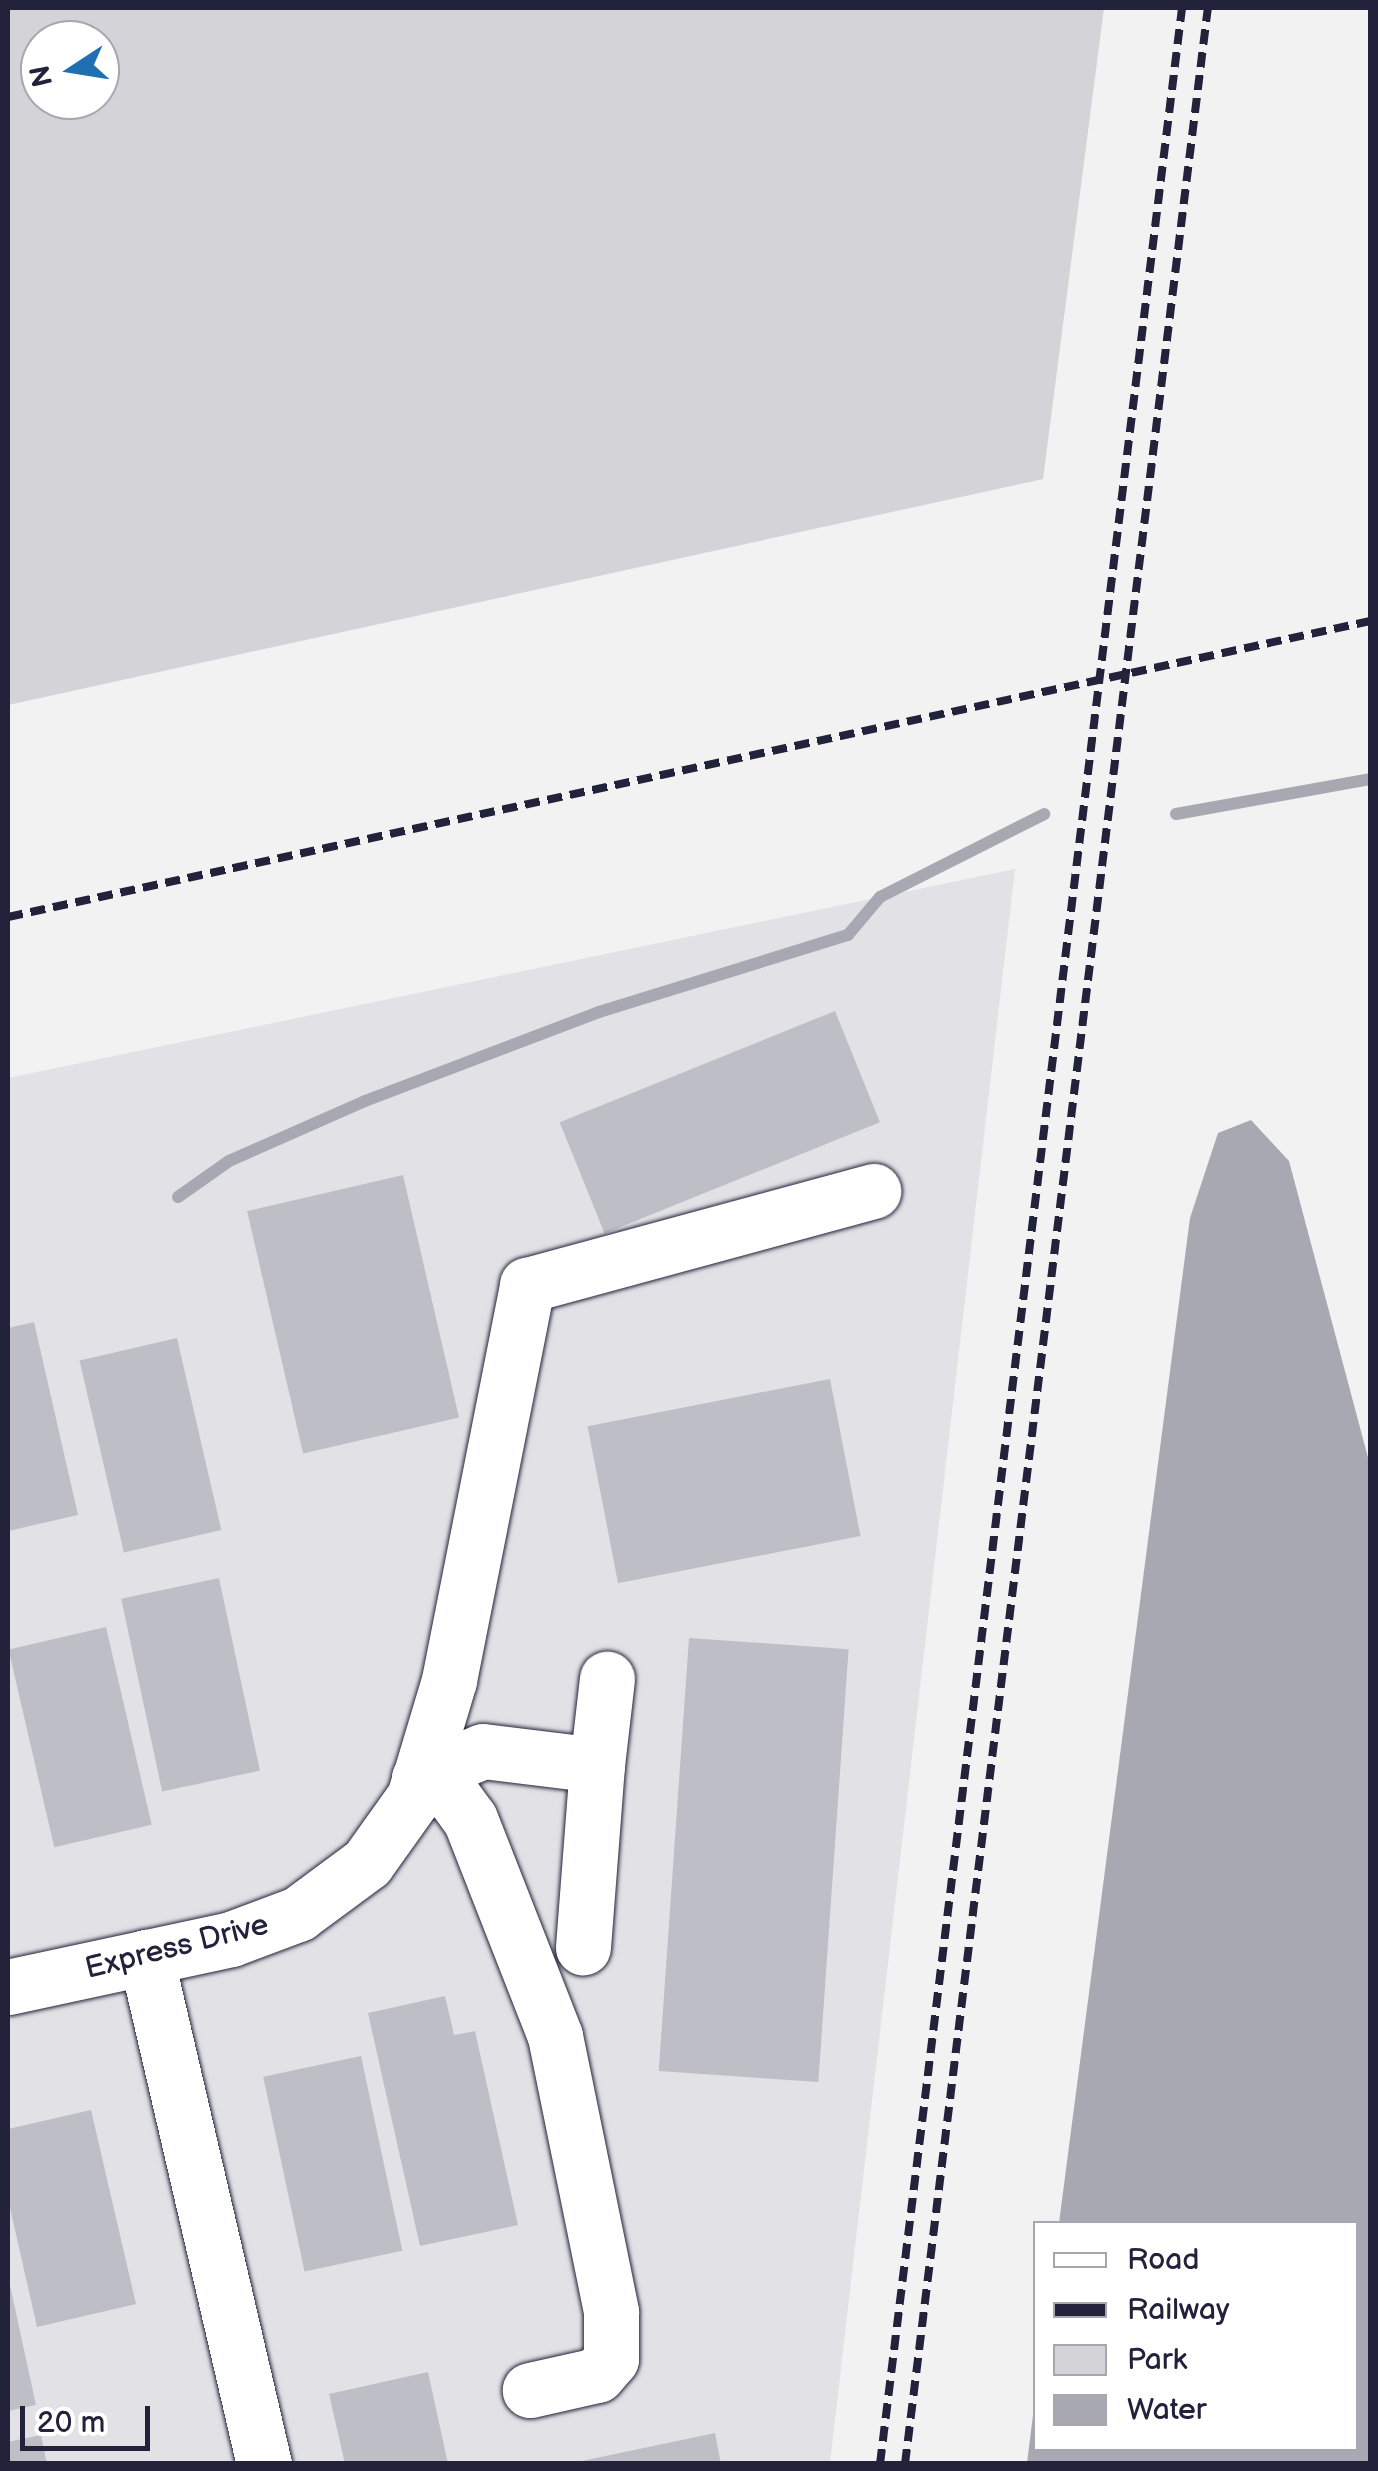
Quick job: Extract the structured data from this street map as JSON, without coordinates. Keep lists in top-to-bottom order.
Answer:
{
  "streets": {
    "street": ["Express Drive"]
  },
  "legend": [
    "Road",
    "Railway",
    "Park",
    "Water"
  ],
  "scale_bar": "20 m",
  "north": "left"
}
